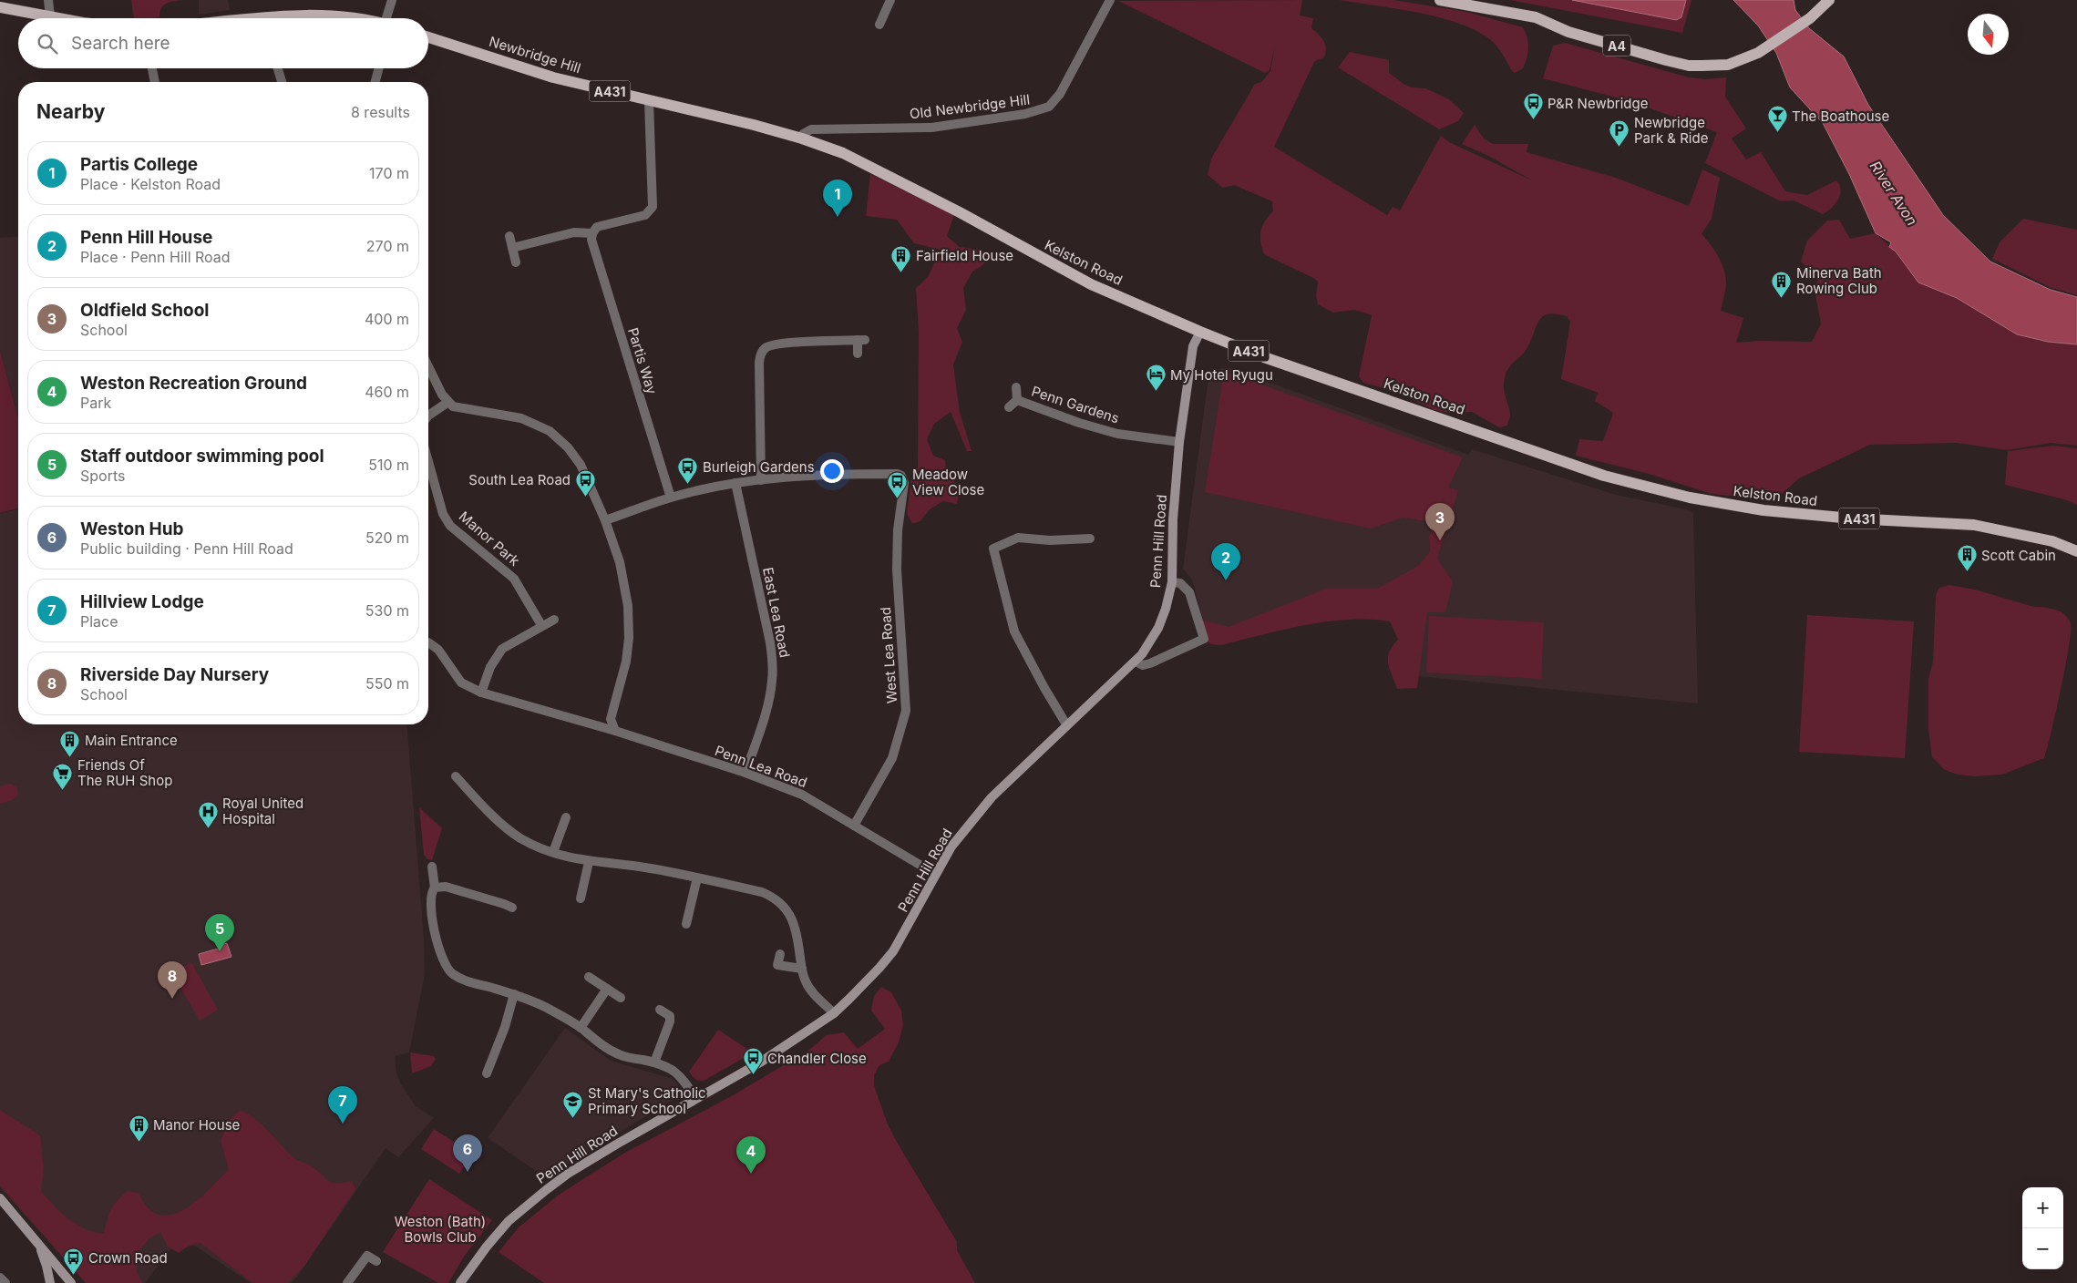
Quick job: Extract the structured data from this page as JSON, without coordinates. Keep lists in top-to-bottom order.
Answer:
{
  "streets": {
    "main road": [
      "A4",
      "Newbridge Hill",
      "A431",
      "Kelston Road"
    ],
    "street": [
      "Old Newbridge Hill",
      "Partis Way",
      "Penn Gardens",
      "Manor Park",
      "Penn Hill Road",
      "East Lea Road",
      "West Lea Road",
      "Penn Lea Road"
    ]
  },
  "crossings": [
    ["Newbridge Hill", "Old Newbridge Hill"],
    ["Newbridge Hill", "Kelston Road"],
    ["Old Newbridge Hill", "Kelston Road"],
    ["Kelston Road", "Penn Hill Road"],
    ["Penn Gardens", "Penn Hill Road"],
    ["Penn Hill Road", "Penn Lea Road"],
    ["East Lea Road", "Penn Lea Road"],
    ["West Lea Road", "Penn Lea Road"]
  ],
  "water": ["River Avon"],
  "parks": ["Weston (Bath) Bowls Club"],
  "places": {
    "bus stop": [
      "P&R Newbridge",
      "Burleigh Gardens",
      "South Lea Road",
      "Meadow View Close",
      "Chandler Close",
      "Crown Road"
    ],
    "bar": ["The Boathouse"],
    "parking": ["Newbridge Park & Ride"],
    "building": [
      "Fairfield House",
      "Minerva Bath Rowing Club",
      "Scott Cabin",
      "Main Entrance",
      "Manor House"
    ],
    "hotel": ["My Hotel Ryugu"],
    "supermarket": ["Friends Of The RUH Shop"],
    "hospital": ["Royal United Hospital"],
    "school or university": ["St Mary's Catholic Primary School"]
  },
  "north": "bottom",
  "page": {
    "search": "Search here",
    "heading": ["Nearby", "8 results"],
    "list": [
      {
        "mark": "1",
        "name": "Partis College",
        "note": "Place · Kelston Road",
        "value": "170 m"
      },
      {
        "mark": "2",
        "name": "Penn Hill House",
        "note": "Place · Penn Hill Road",
        "value": "270 m"
      },
      {
        "mark": "3",
        "name": "Oldfield School",
        "note": "School",
        "value": "400 m"
      },
      {
        "mark": "4",
        "name": "Weston Recreation Ground",
        "note": "Park",
        "value": "460 m"
      },
      {
        "mark": "5",
        "name": "Staff outdoor swimming pool",
        "note": "Sports",
        "value": "510 m"
      },
      {
        "mark": "6",
        "name": "Weston Hub",
        "note": "Public building · Penn Hill Road",
        "value": "520 m"
      },
      {
        "mark": "7",
        "name": "Hillview Lodge",
        "note": "Place",
        "value": "530 m"
      },
      {
        "mark": "8",
        "name": "Riverside Day Nursery",
        "note": "School",
        "value": "550 m"
      }
    ],
    "pins": [
      "1",
      "3",
      "2",
      "5",
      "8",
      "7",
      "6",
      "4"
    ],
    "map_buttons": ["+", "−"]
  }
}
